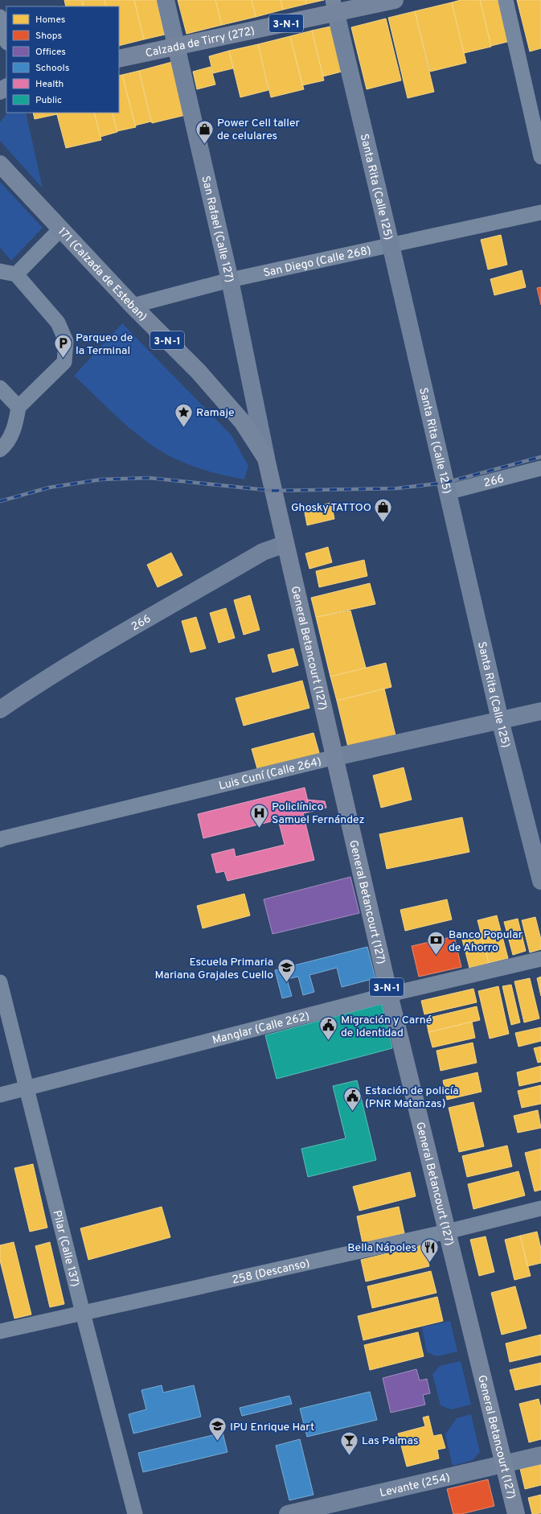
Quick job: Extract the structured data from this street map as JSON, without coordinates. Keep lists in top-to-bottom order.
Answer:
{
  "streets": {
    "main road": [
      "3-N-1",
      "Calzada de Tirry (272)",
      "171 (Calzada de Esteban)",
      "General Betancourt (127)"
    ],
    "street": [
      "Santa Rita (Calle 125)",
      "San Rafael (Calle 127)",
      "San Diego (Calle 268)",
      "266",
      "Luis Cuní (Calle 264)",
      "Manglar (Calle 262)",
      "Pilar (Calle 137)",
      "258 (Descanso)",
      "Levante (254)"
    ]
  },
  "crossings": [
    ["Calzada de Tirry (272)", "Santa Rita (Calle 125)"],
    ["Calzada de Tirry (272)", "San Rafael (Calle 127)"],
    ["Santa Rita (Calle 125)", "San Diego (Calle 268)"],
    ["Santa Rita (Calle 125)", "266"],
    ["Santa Rita (Calle 125)", "Luis Cuní (Calle 264)"],
    ["San Rafael (Calle 127)", "San Diego (Calle 268)"],
    ["San Rafael (Calle 127)", "171 (Calzada de Esteban)"],
    ["San Rafael (Calle 127)", "General Betancourt (127)"],
    ["San Diego (Calle 268)", "171 (Calzada de Esteban)"],
    ["171 (Calzada de Esteban)", "General Betancourt (127)"],
    ["266", "General Betancourt (127)"],
    ["General Betancourt (127)", "Luis Cuní (Calle 264)"],
    ["General Betancourt (127)", "Manglar (Calle 262)"],
    ["General Betancourt (127)", "258 (Descanso)"],
    ["General Betancourt (127)", "Levante (254)"],
    ["Manglar (Calle 262)", "Pilar (Calle 137)"],
    ["Pilar (Calle 137)", "258 (Descanso)"]
  ],
  "places": {
    "shop": ["Power Cell taller de celulares", "Ghosky TATTOO"],
    "parking": ["Parqueo de la Terminal"],
    "place": ["Ramaje"],
    "hospital": ["Policlínico Samuel Fernández"],
    "bank": ["Banco Popular de Ahorro"],
    "school or university": ["Escuela Primaria Mariana Grajales Cuello", "IPU Enrique Hart"],
    "public building": ["Migración y Carné de Identidad", "Estación de policía (PNR Matanzas)"],
    "restaurant": ["Bella Nápoles"],
    "bar": ["Las Palmas"]
  },
  "legend": [
    "Homes",
    "Shops",
    "Offices",
    "Schools",
    "Health",
    "Public"
  ]
}
